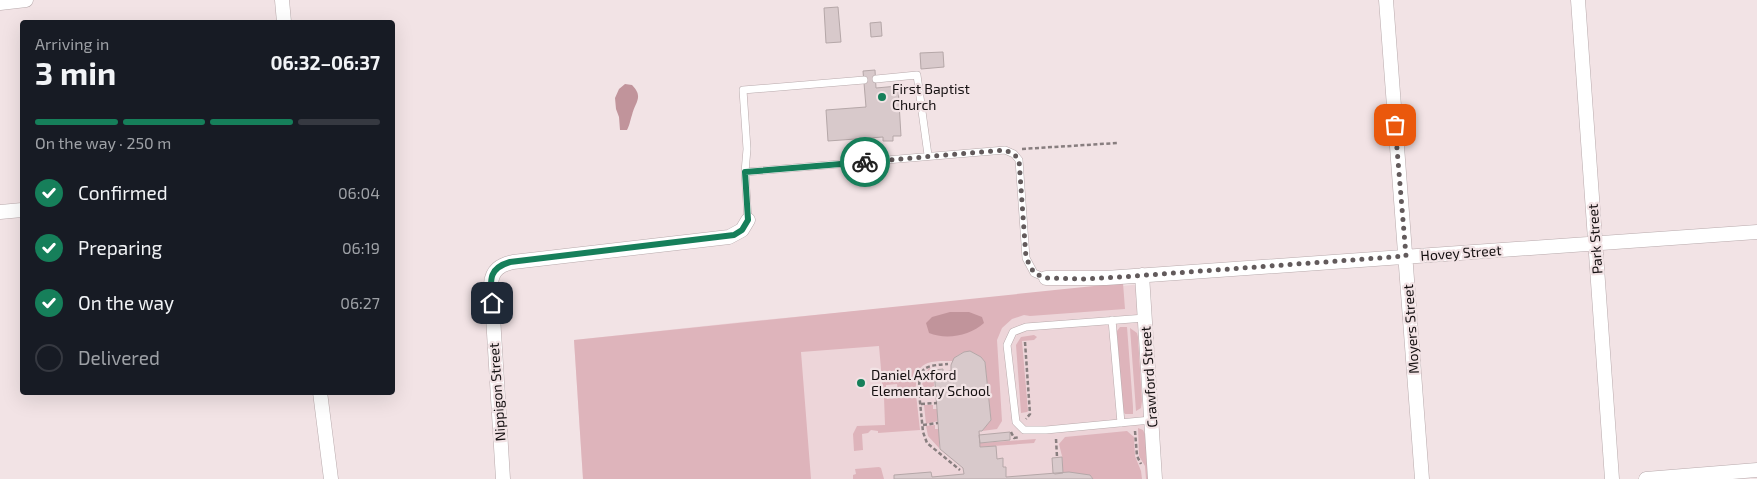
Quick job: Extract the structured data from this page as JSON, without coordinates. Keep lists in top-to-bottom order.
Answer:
{
  "streets": {
    "street": [
      "Park Street",
      "Hovey Street",
      "Moyers Street",
      "Crawford Street",
      "Nippigon Street"
    ]
  },
  "crossings": [
    ["Park Street", "Hovey Street"],
    ["Hovey Street", "Moyers Street"],
    ["Hovey Street", "Crawford Street"]
  ],
  "places": ["First Baptist Church", "Daniel Axford Elementary School"],
  "page": {
    "heading": ["3 min", "Arriving in", "06:32–06:37"],
    "bar": "On the way · 250 m",
    "list": [
      ["Confirmed", "06:04"],
      ["Preparing", "06:19"],
      ["On the way", "06:27"],
      "Delivered"
    ]
  }
}
